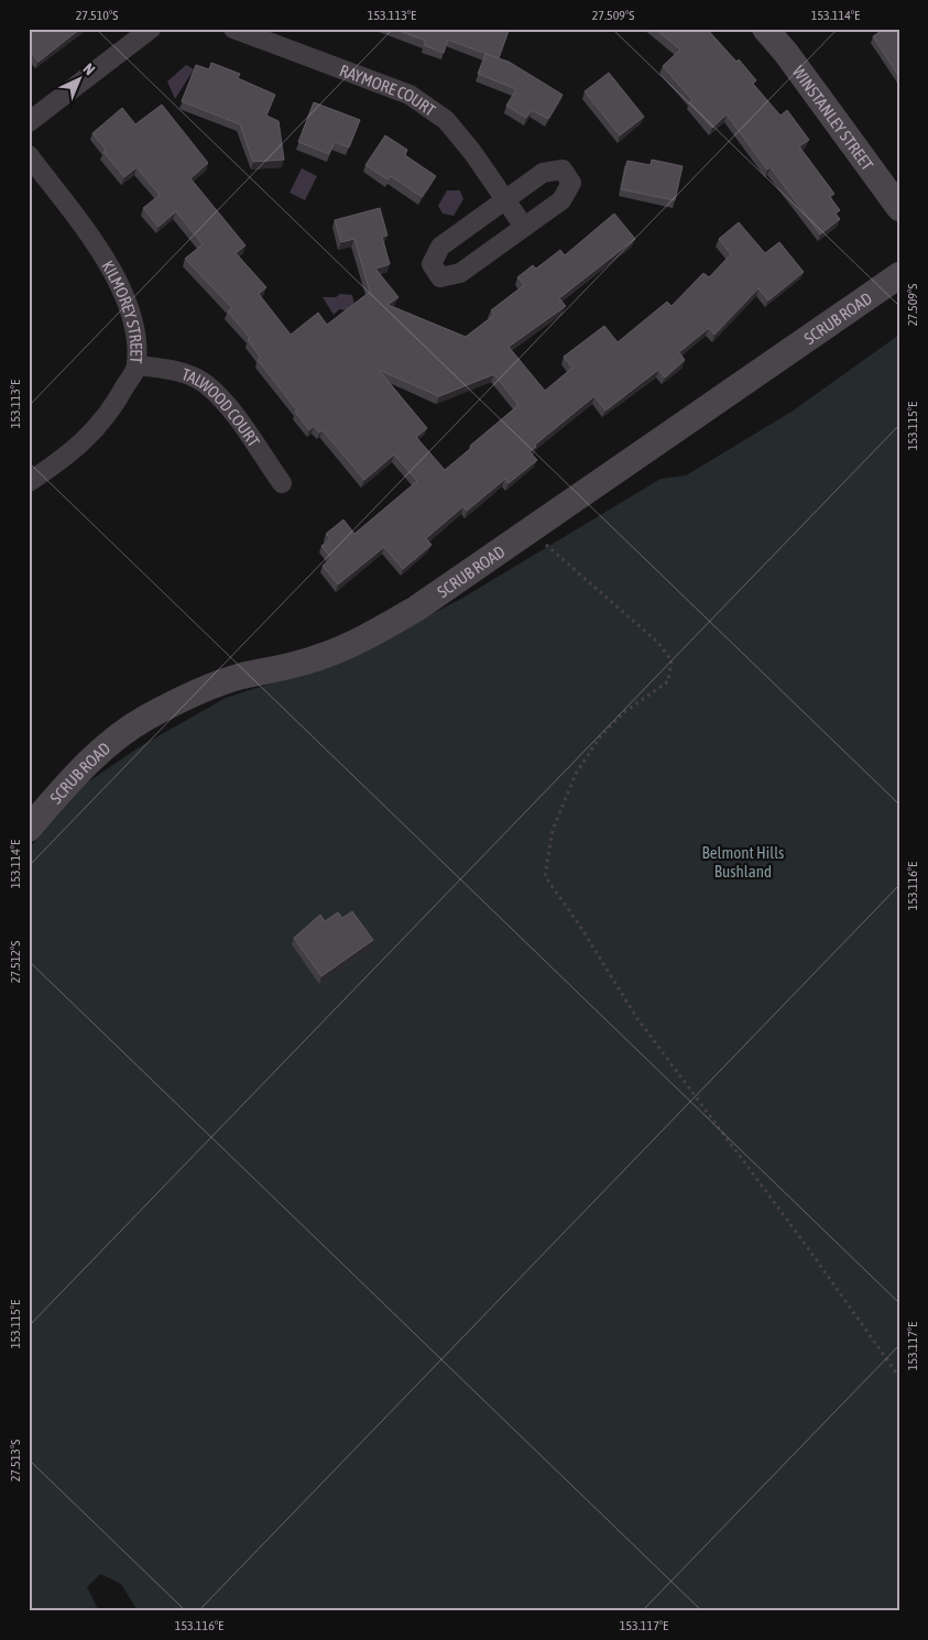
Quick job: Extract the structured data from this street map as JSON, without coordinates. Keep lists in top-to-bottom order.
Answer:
{
  "streets": {
    "main road": ["WINSTANLEY STREET", "SCRUB ROAD"],
    "street": ["RAYMORE COURT", "KILMOREY STREET", "TALWOOD COURT"]
  },
  "crossings": [
    ["KILMOREY STREET", "TALWOOD COURT"]
  ],
  "parks": ["Belmont Hills Bushland"],
  "north": "top right",
  "coordinates": [
    "27.510°S",
    "153.113°E",
    "27.509°S",
    "153.114°E",
    "153.115°E",
    "153.116°E",
    "27.512°S",
    "153.117°E",
    "27.513°S"
  ]
}
